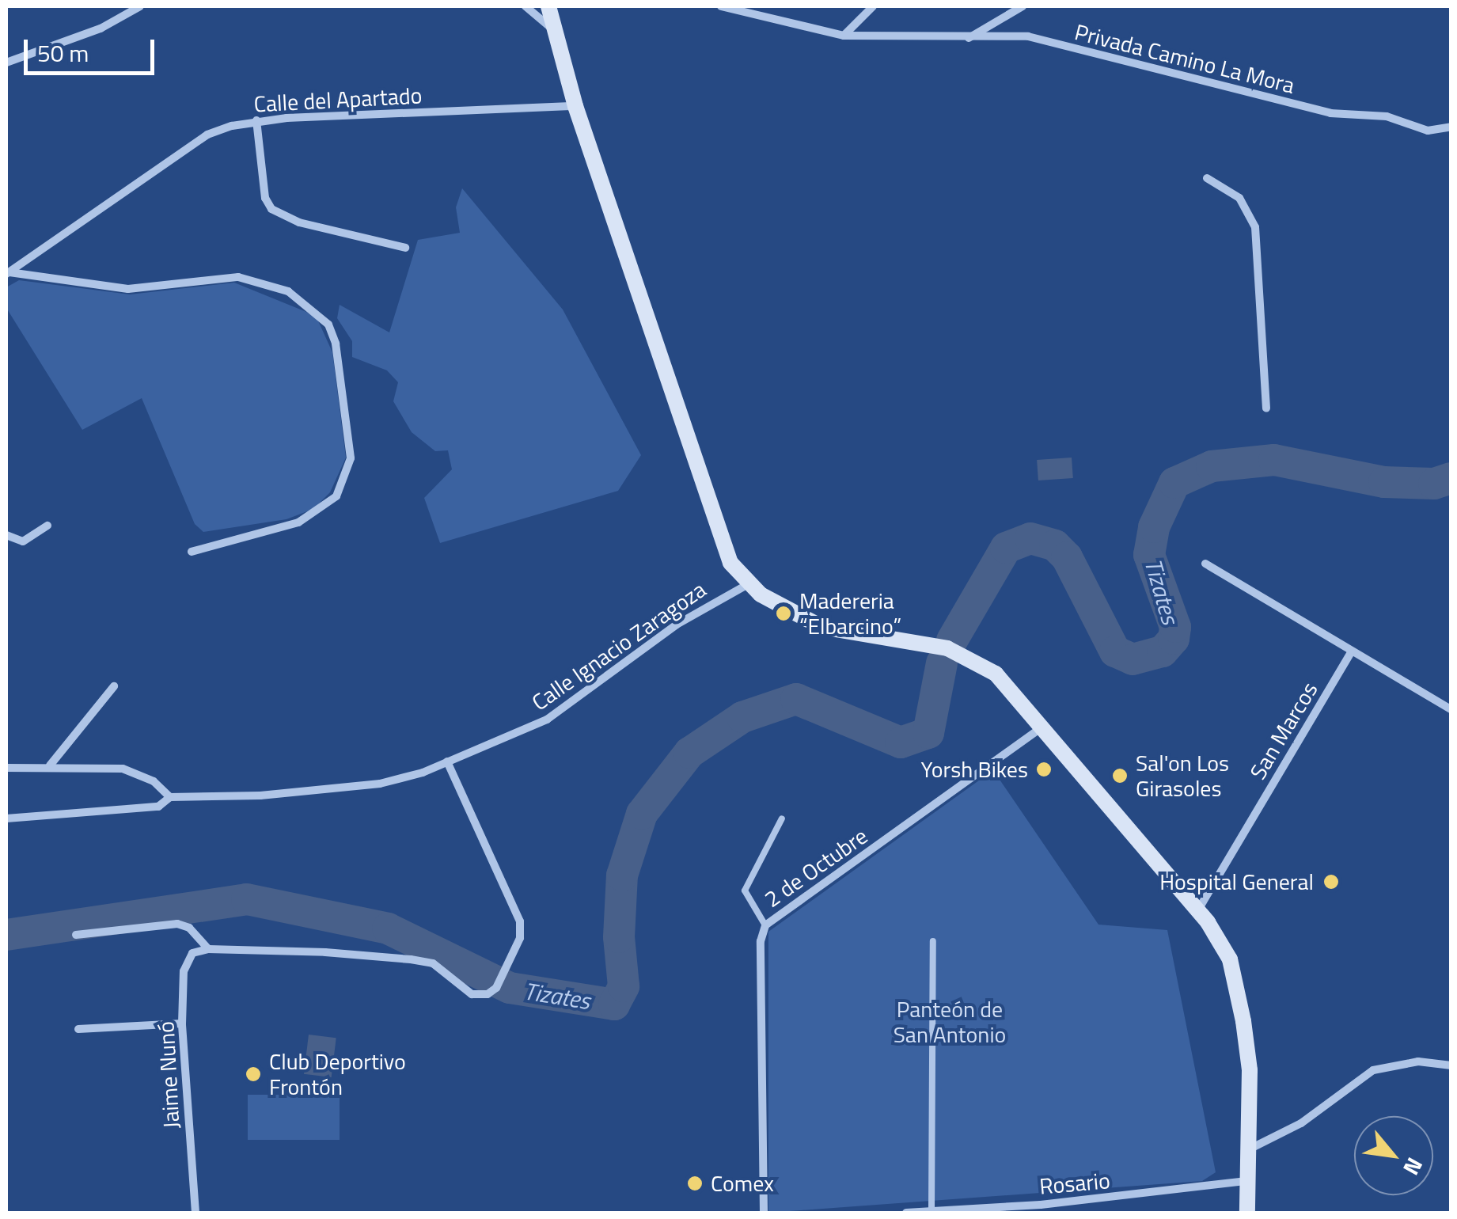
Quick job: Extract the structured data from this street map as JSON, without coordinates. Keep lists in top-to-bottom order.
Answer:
{
  "streets": {
    "street": [
      "Privada Camino La Mora",
      "Calle del Apartado",
      "Calle Ignacio Zaragoza",
      "San Marcos",
      "2 de Octubre",
      "Jaime Nunó",
      "Rosario"
    ]
  },
  "water": ["Tizates"],
  "parks": ["Panteón de San Antonio"],
  "places": [
    "Madereria “Elbarcino”",
    "Yorsh Bikes",
    "Sal'on Los Girasoles",
    "Hospital General",
    "Club Deportivo Frontón",
    "Comex"
  ],
  "scale_bar": "50 m",
  "north": "bottom right"
}
